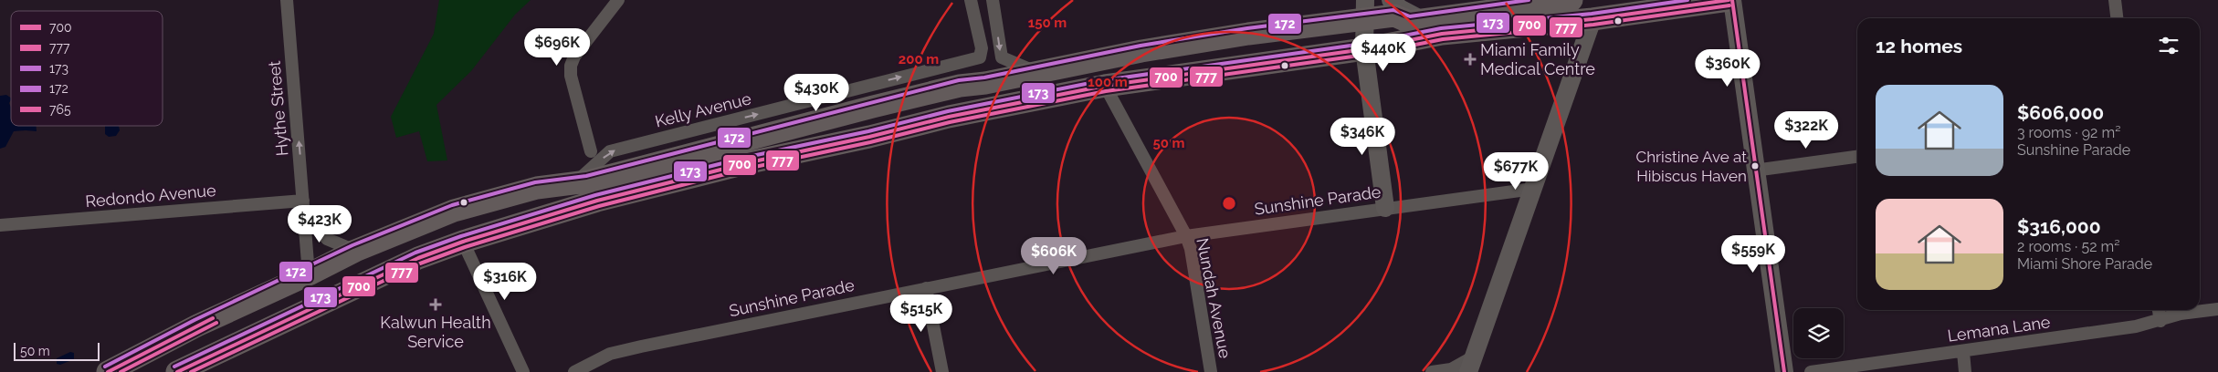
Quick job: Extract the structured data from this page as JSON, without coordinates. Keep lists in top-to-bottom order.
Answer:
{
  "streets": {
    "street": [
      "Hythe Street",
      "Kelly Avenue",
      "Redondo Avenue",
      "Sunshine Parade",
      "Nundah Avenue",
      "Lemana Lane"
    ]
  },
  "crossings": [
    ["Hythe Street", "Redondo Avenue"],
    ["Sunshine Parade", "Nundah Avenue"]
  ],
  "one_way": ["Hythe Street", "Kelly Avenue"],
  "places": {
    "health": ["Miami Family Medical Centre", "Kalwun Health Service"],
    "other": ["Christine Ave at Hibiscus Haven"]
  },
  "lines": [
    "transit line 700",
    "transit line 173",
    "transit line 172",
    "transit line 765",
    "transit line 777"
  ],
  "legend": [
    "700",
    "777",
    "173",
    "172",
    "765"
  ],
  "scale_bar": "50 m",
  "page": {
    "heading": "12 homes",
    "price": [
      "$696K",
      "$440K",
      "$360K",
      "$430K",
      "$322K",
      "$346K",
      "$677K",
      "$423K",
      "$559K",
      "$606K",
      "$316K",
      "$515K"
    ],
    "list": [
      {
        "name": "$606,000",
        "note": "3 rooms · 92 m² · Sunshine Parade"
      },
      {
        "name": "$316,000",
        "note": "2 rooms · 52 m² · Miami Shore Parade"
      }
    ],
    "scale": "50 m"
  },
  "rings": [
    "150 m",
    "200 m",
    "100 m",
    "50 m"
  ]
}
